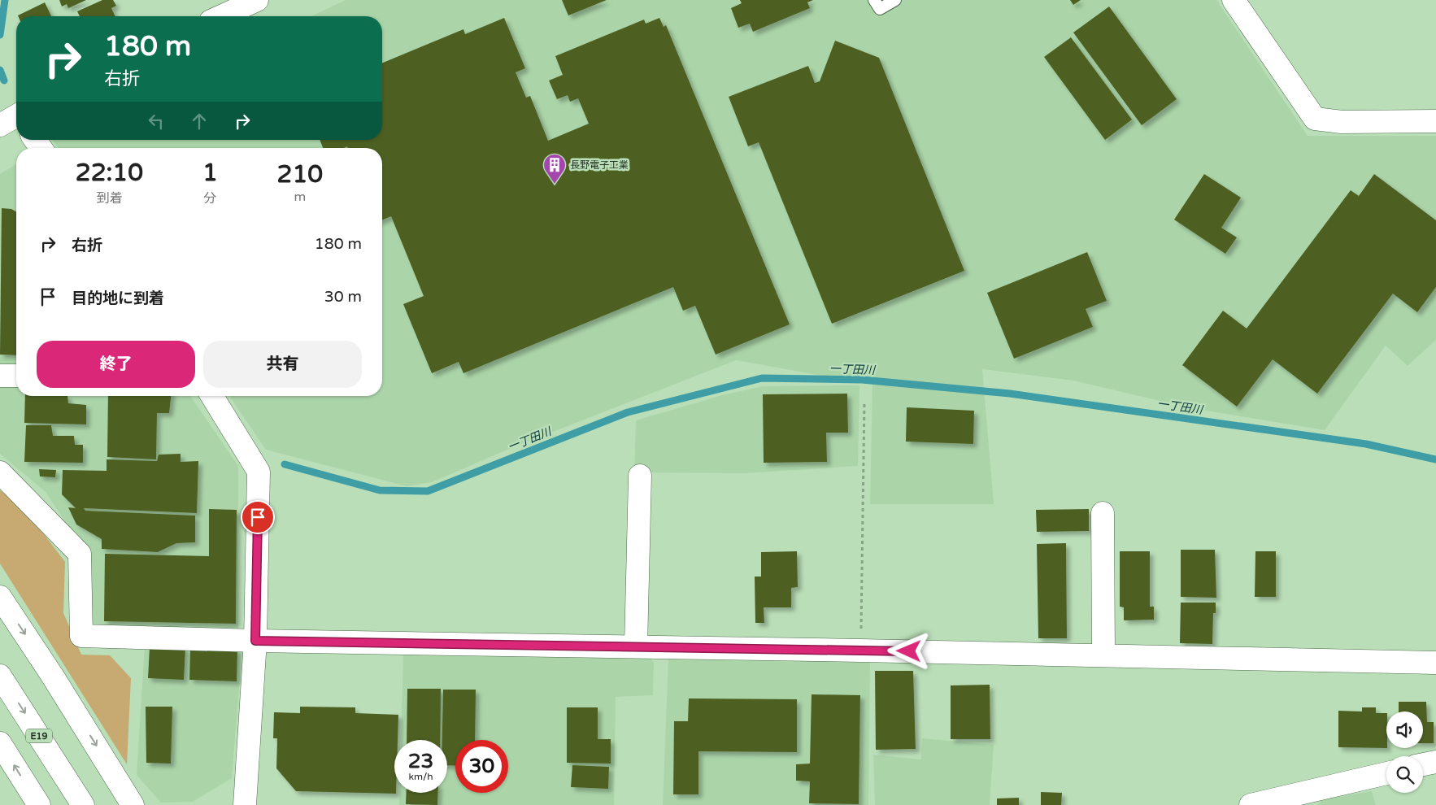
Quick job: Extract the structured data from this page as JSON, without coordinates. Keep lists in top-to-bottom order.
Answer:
{
  "streets": {
    "main road": ["E19"]
  },
  "water": ["一丁田川"],
  "places": {
    "building": ["長野電子工業"]
  },
  "page": {
    "turn": ["180 m", "右折"],
    "eta": [
      "22:10",
      "到着",
      "1",
      "分",
      "210",
      "m"
    ],
    "list": [
      {
        "name": "右折",
        "value": "180 m"
      },
      {
        "name": "目的地に到着",
        "value": "30 m"
      }
    ],
    "buttons": ["終了", "共有"],
    "speed": "23 km/h",
    "limit": "30"
  }
}
